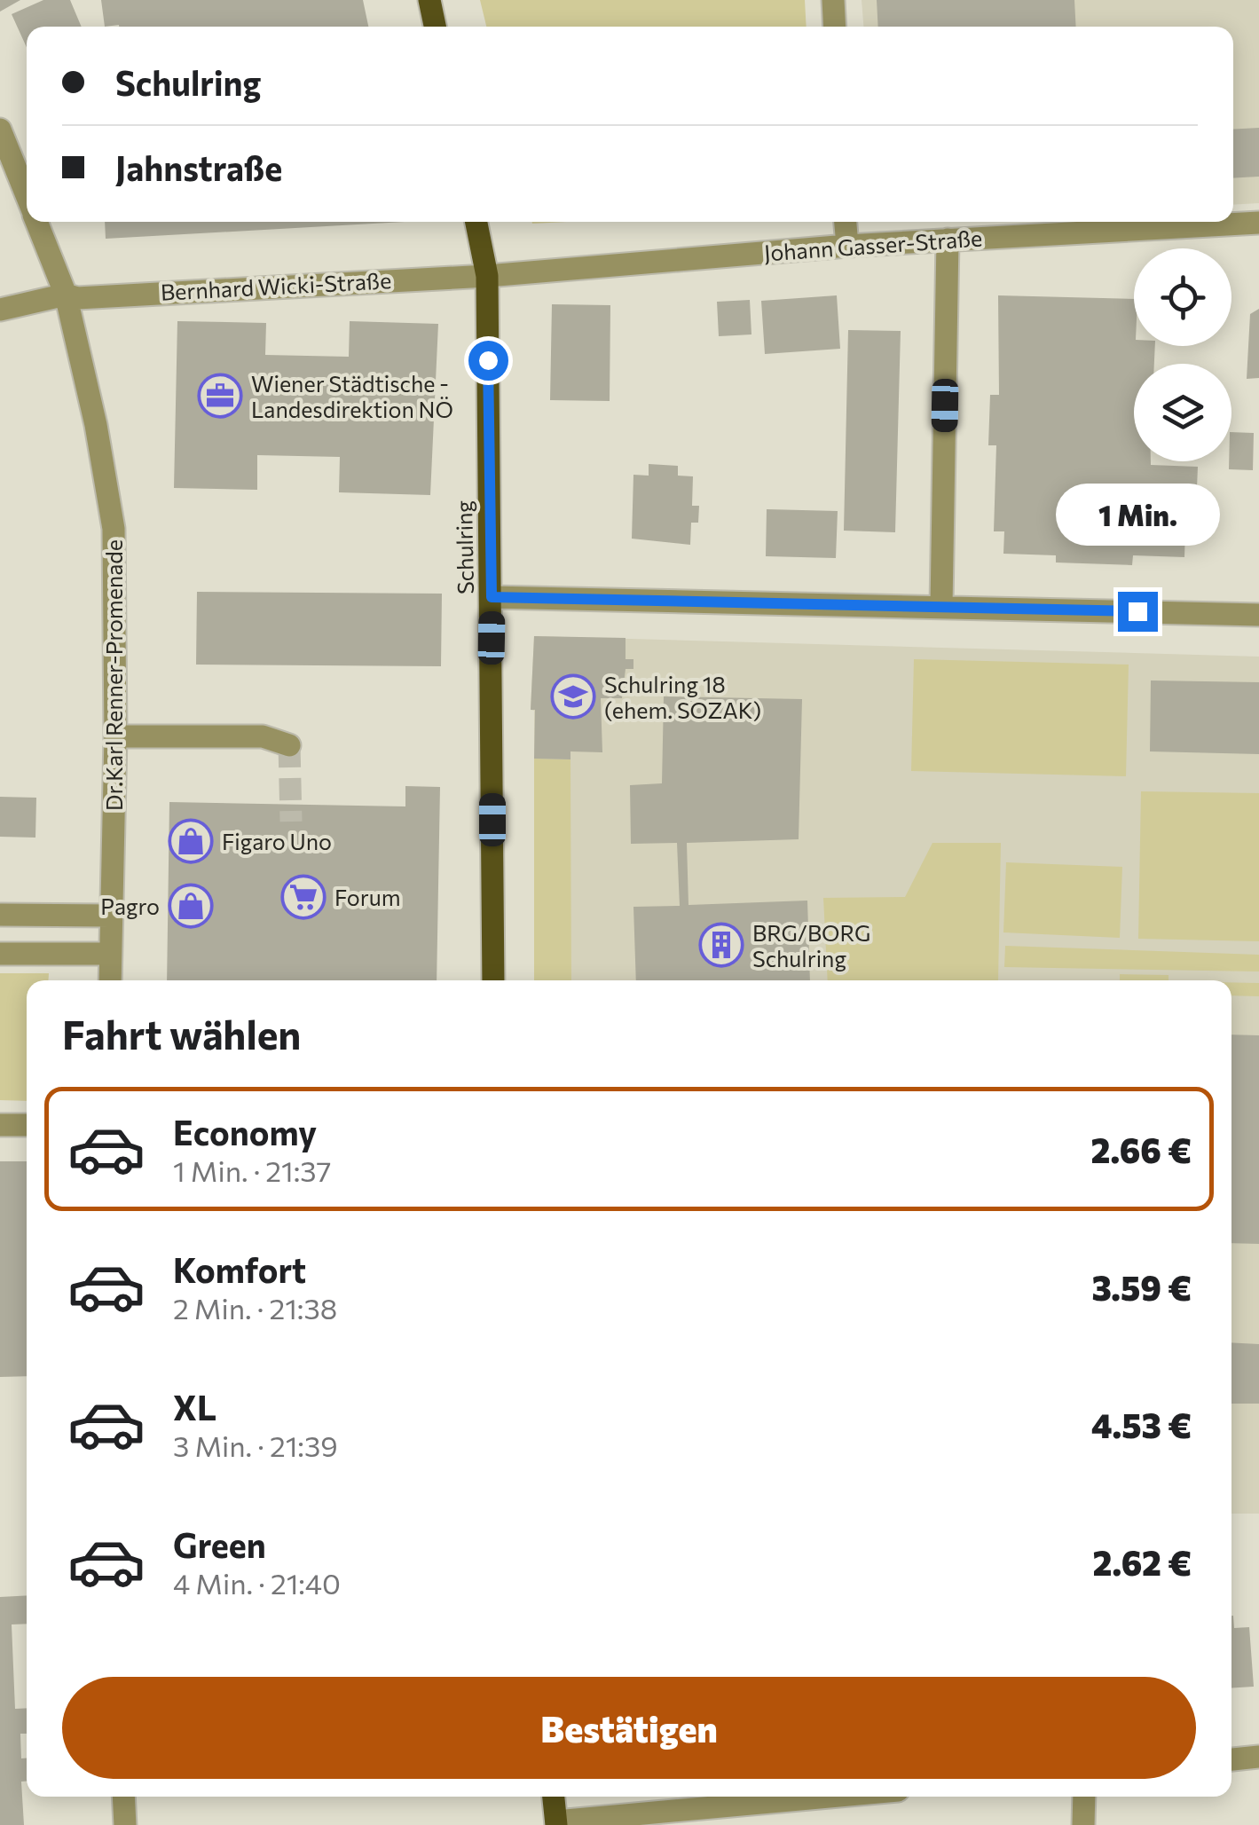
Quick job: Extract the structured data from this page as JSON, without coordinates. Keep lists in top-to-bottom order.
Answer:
{
  "streets": {
    "main road": ["Schulring"],
    "street": ["Johann Gasser-Straße", "Bernhard Wicki-Straße", "Dr.Karl Renner-Promenade"]
  },
  "crossings": [
    ["Johann Gasser-Straße", "Bernhard Wicki-Straße"],
    ["Johann Gasser-Straße", "Schulring"],
    ["Bernhard Wicki-Straße", "Schulring"],
    ["Bernhard Wicki-Straße", "Dr.Karl Renner-Promenade"]
  ],
  "places": {
    "office": ["Wiener Städtische - Landesdirektion NÖ"],
    "school or university": ["Schulring 18 (ehem. SOZAK)"],
    "shop": ["Figaro Uno", "Pagro"],
    "supermarket": ["Forum"],
    "building": ["BRG/BORG Schulring"]
  },
  "page": {
    "banner": ["Schulring", "Jahnstraße"],
    "bubble": "1 Min.",
    "heading": "Fahrt wählen",
    "list": [
      {
        "name": "Economy",
        "note": "1 Min. · 21:37",
        "value": "2.66 €"
      },
      {
        "name": "Komfort",
        "note": "2 Min. · 21:38",
        "value": "3.59 €"
      },
      {
        "name": "XL",
        "note": "3 Min. · 21:39",
        "value": "4.53 €"
      },
      {
        "name": "Green",
        "note": "4 Min. · 21:40",
        "value": "2.62 €"
      }
    ],
    "buttons": "Bestätigen"
  }
}
